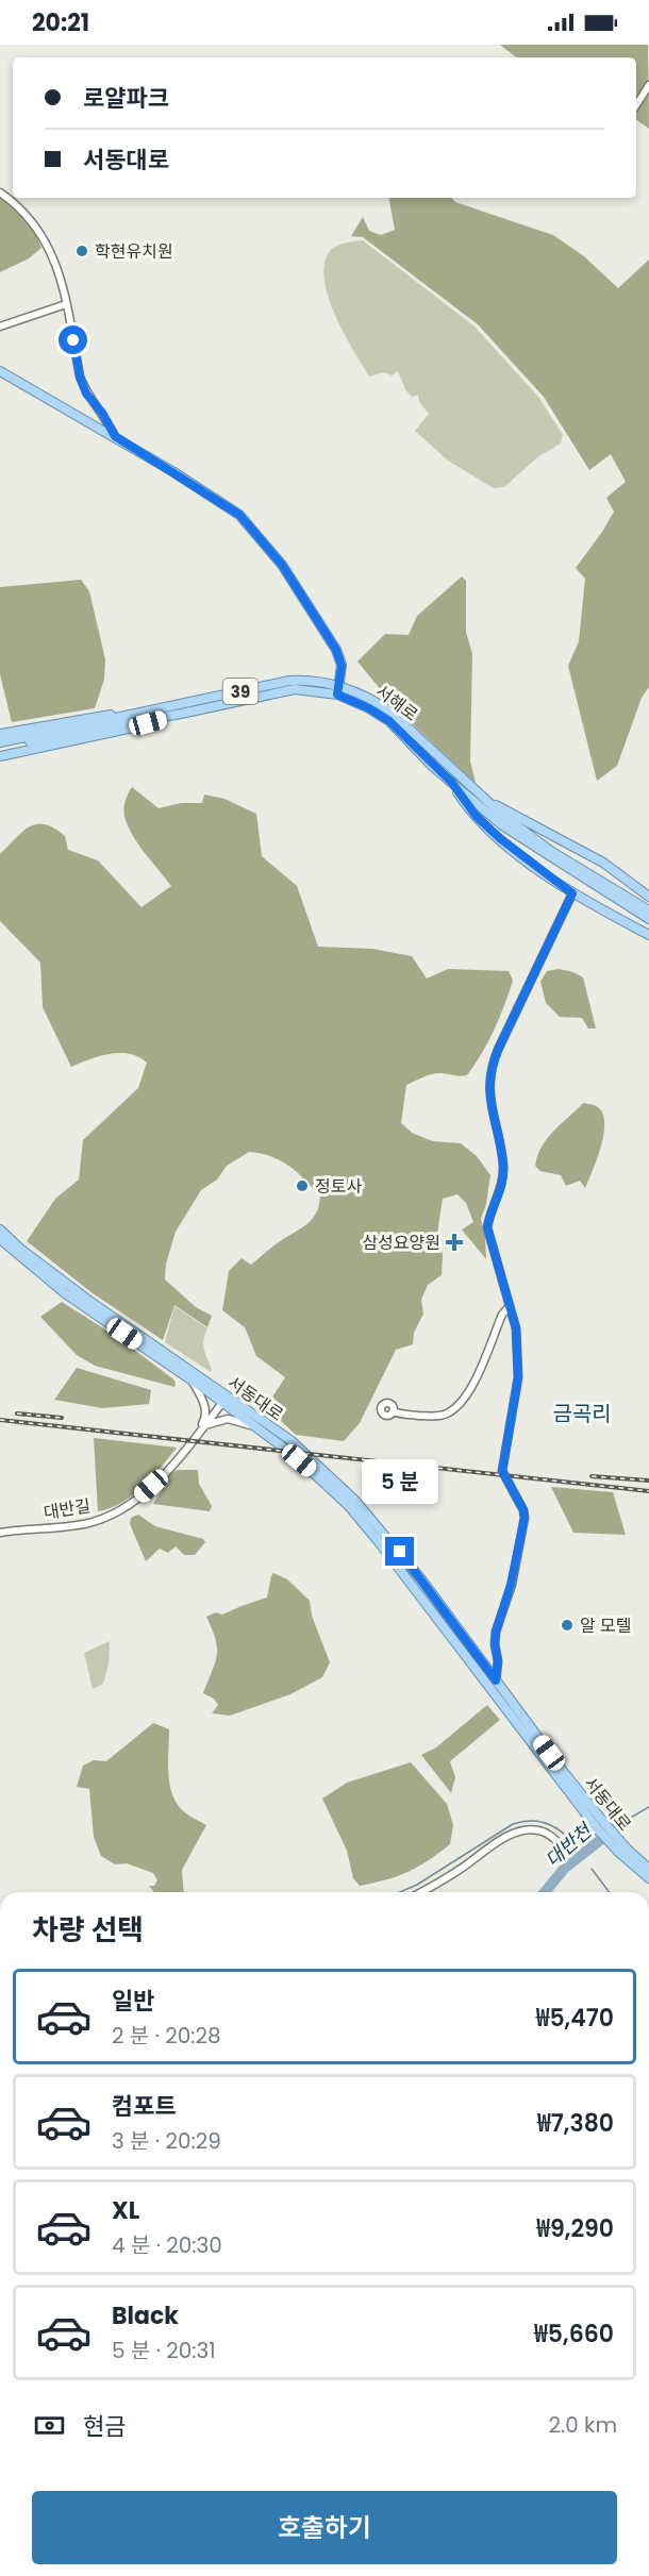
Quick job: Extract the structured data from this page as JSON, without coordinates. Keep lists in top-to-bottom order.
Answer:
{
  "streets": {
    "main road": ["39", "서해로", "서동대로"],
    "street": ["대반길"]
  },
  "crossings": [
    ["서동대로", "대반길"]
  ],
  "districts": ["금곡리"],
  "water": ["대반천"],
  "places": {
    "other": ["학현유치원", "정토사", "알 모텔"],
    "health": ["삼성요양원"]
  },
  "page": {
    "status": "20:21",
    "banner": ["로얄파크", "서동대로"],
    "bubble": "5 분",
    "heading": "차량 선택",
    "list": [
      {
        "name": "일반",
        "note": "2 분 · 20:28",
        "value": "₩5,470"
      },
      {
        "name": "컴포트",
        "note": "3 분 · 20:29",
        "value": "₩7,380"
      },
      {
        "name": "XL",
        "note": "4 분 · 20:30",
        "value": "₩9,290"
      },
      {
        "name": "Black",
        "note": "5 분 · 20:31",
        "value": "₩5,660"
      }
    ],
    "pay": ["현금", "2.0 km"],
    "buttons": "호출하기"
  }
}
